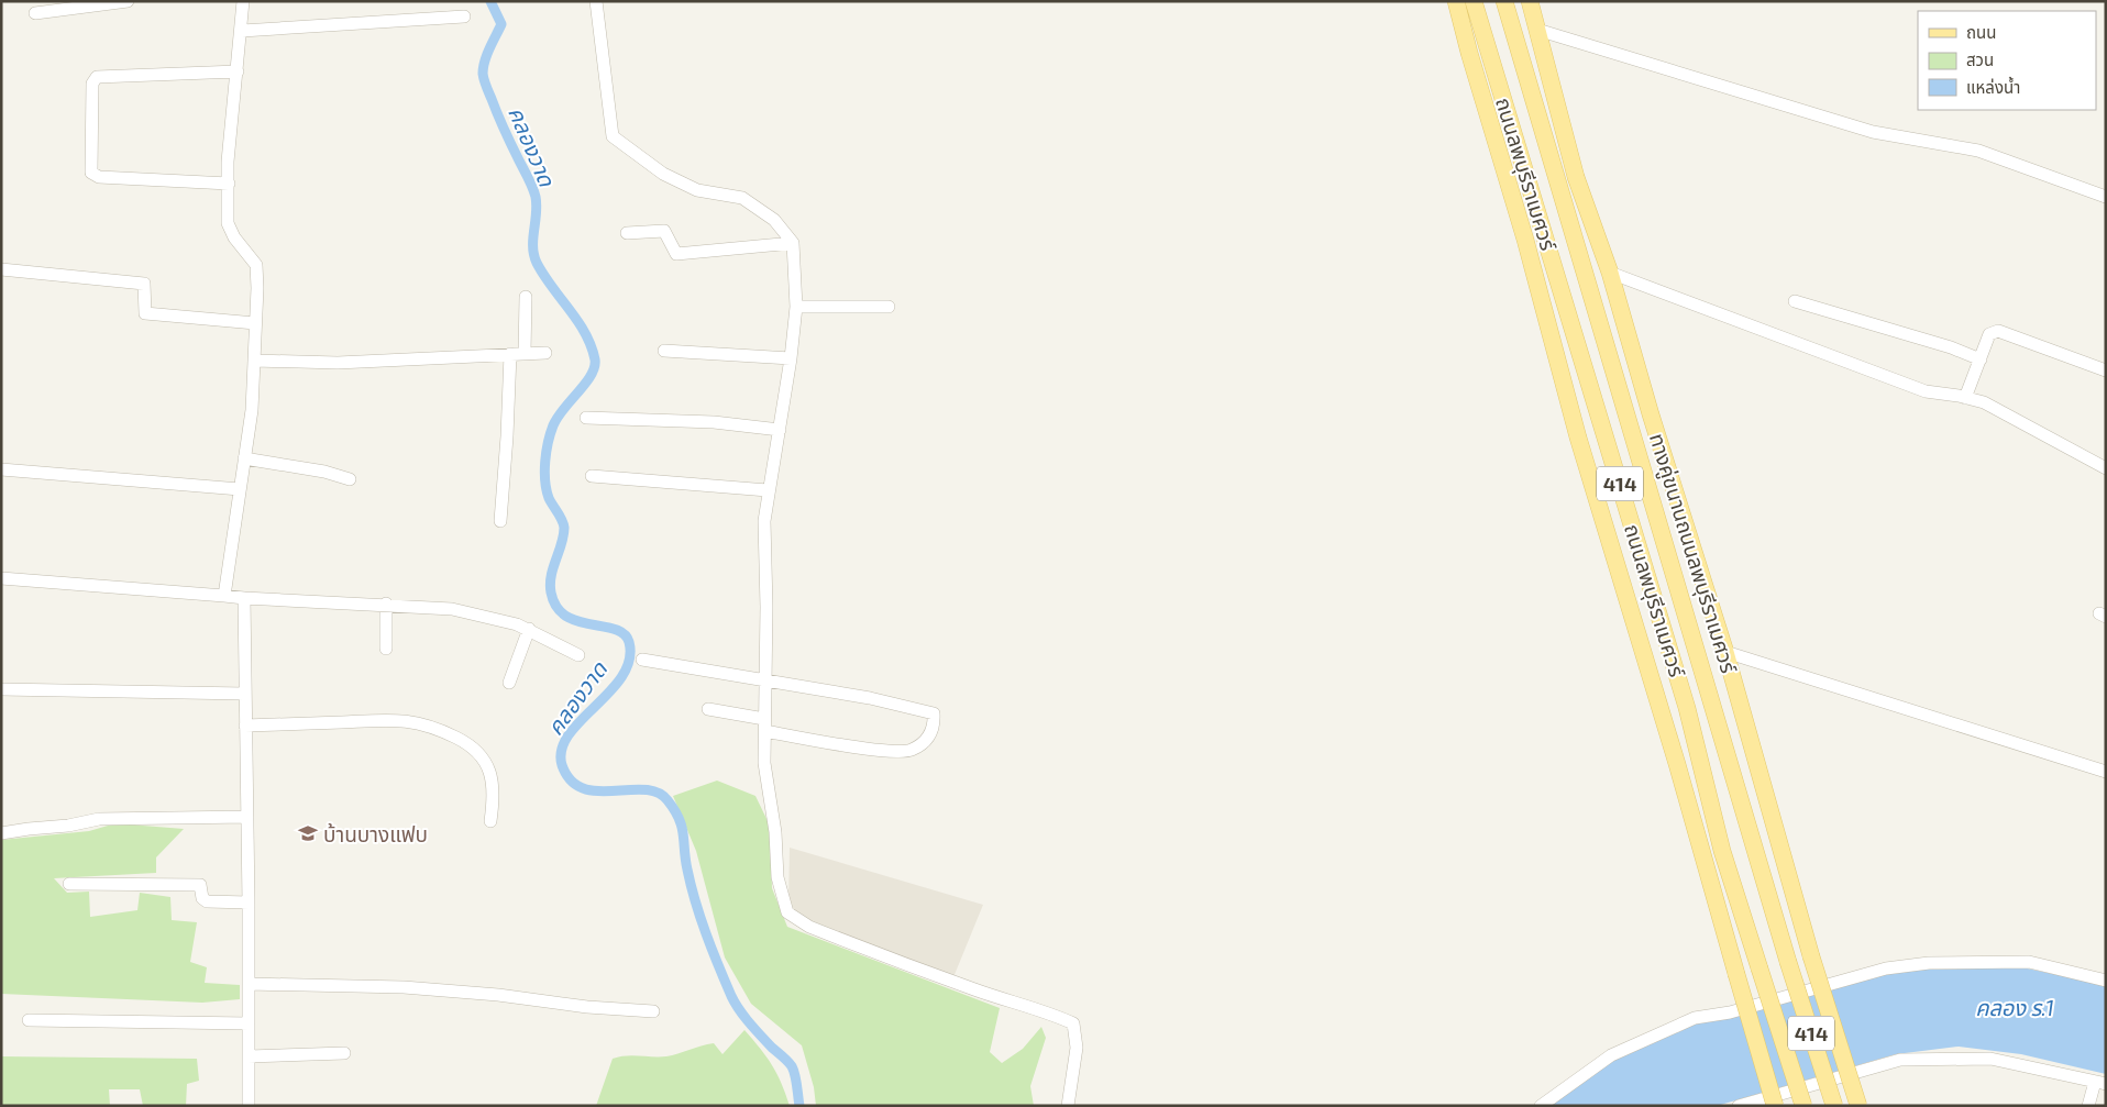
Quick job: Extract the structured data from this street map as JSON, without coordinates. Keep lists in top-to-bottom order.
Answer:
{
  "streets": {
    "main road": ["ถนนลพบุรีราเมศวร์", "414", "ทางคู่ขนานถนนลพบุรีราเมศวร์"]
  },
  "water": ["คลองวาด", "คลอง ร.1"],
  "places": {
    "school or university": ["บ้านบางแฟบ"]
  },
  "legend": ["ถนน", "สวน", "แหล่งน้ำ"]
}
